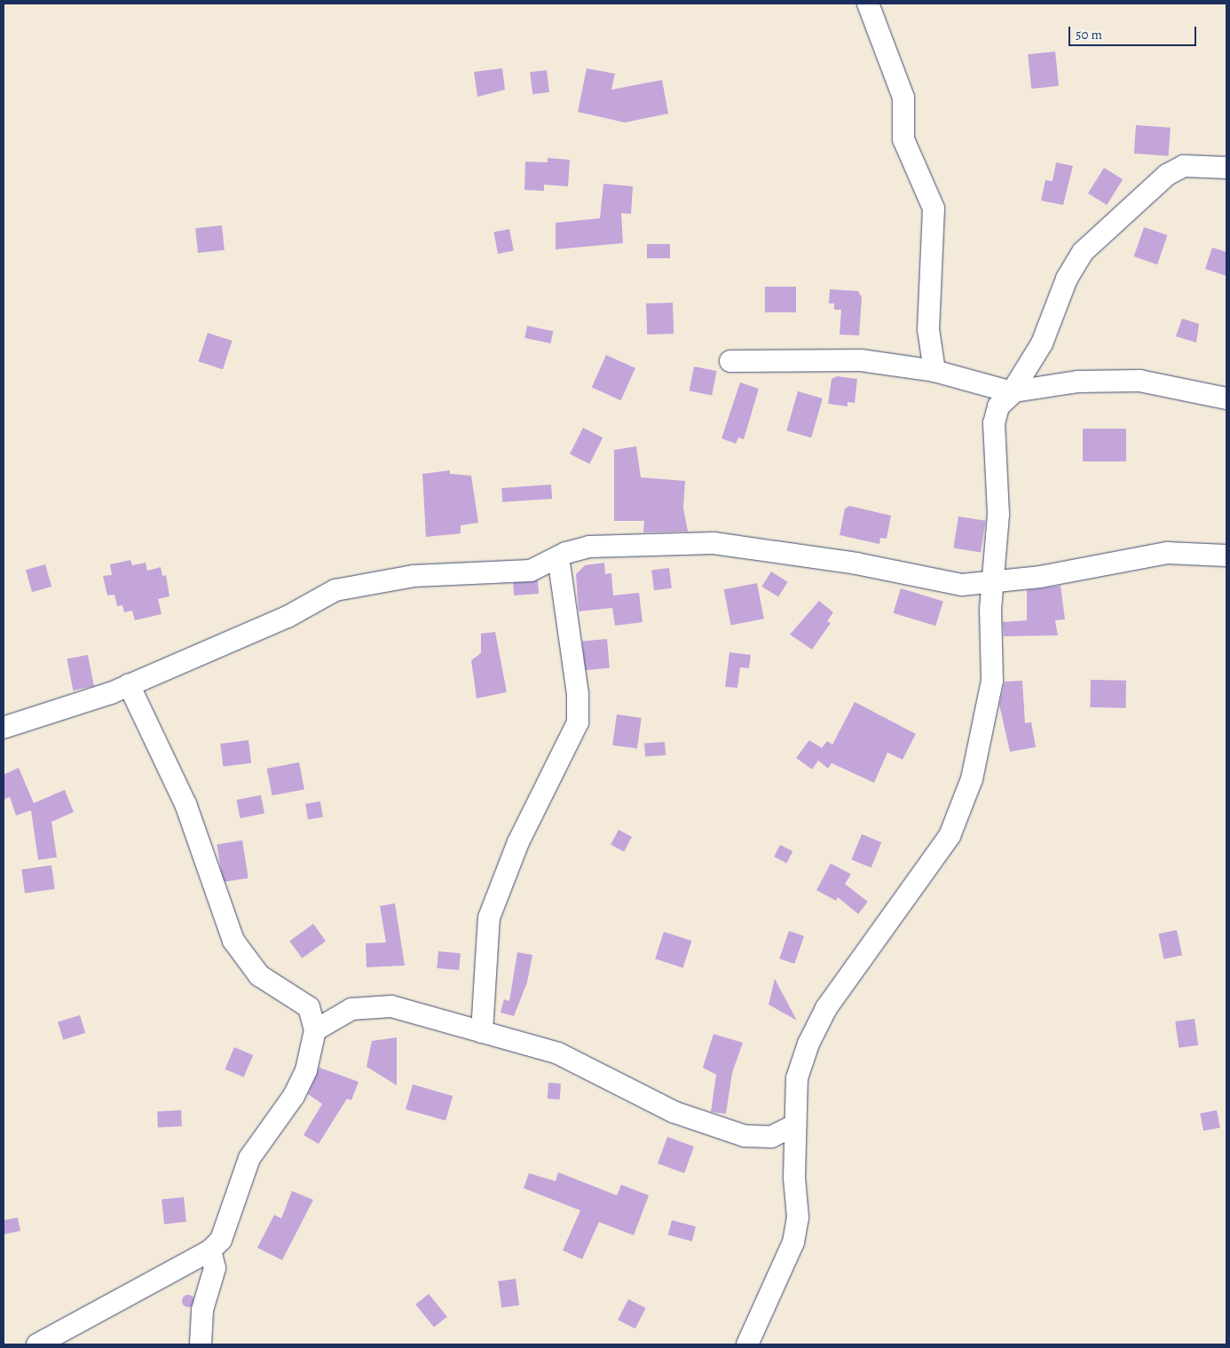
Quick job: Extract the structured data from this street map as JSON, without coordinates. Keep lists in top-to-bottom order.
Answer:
{
  "scale_bar": "50 m"
}
